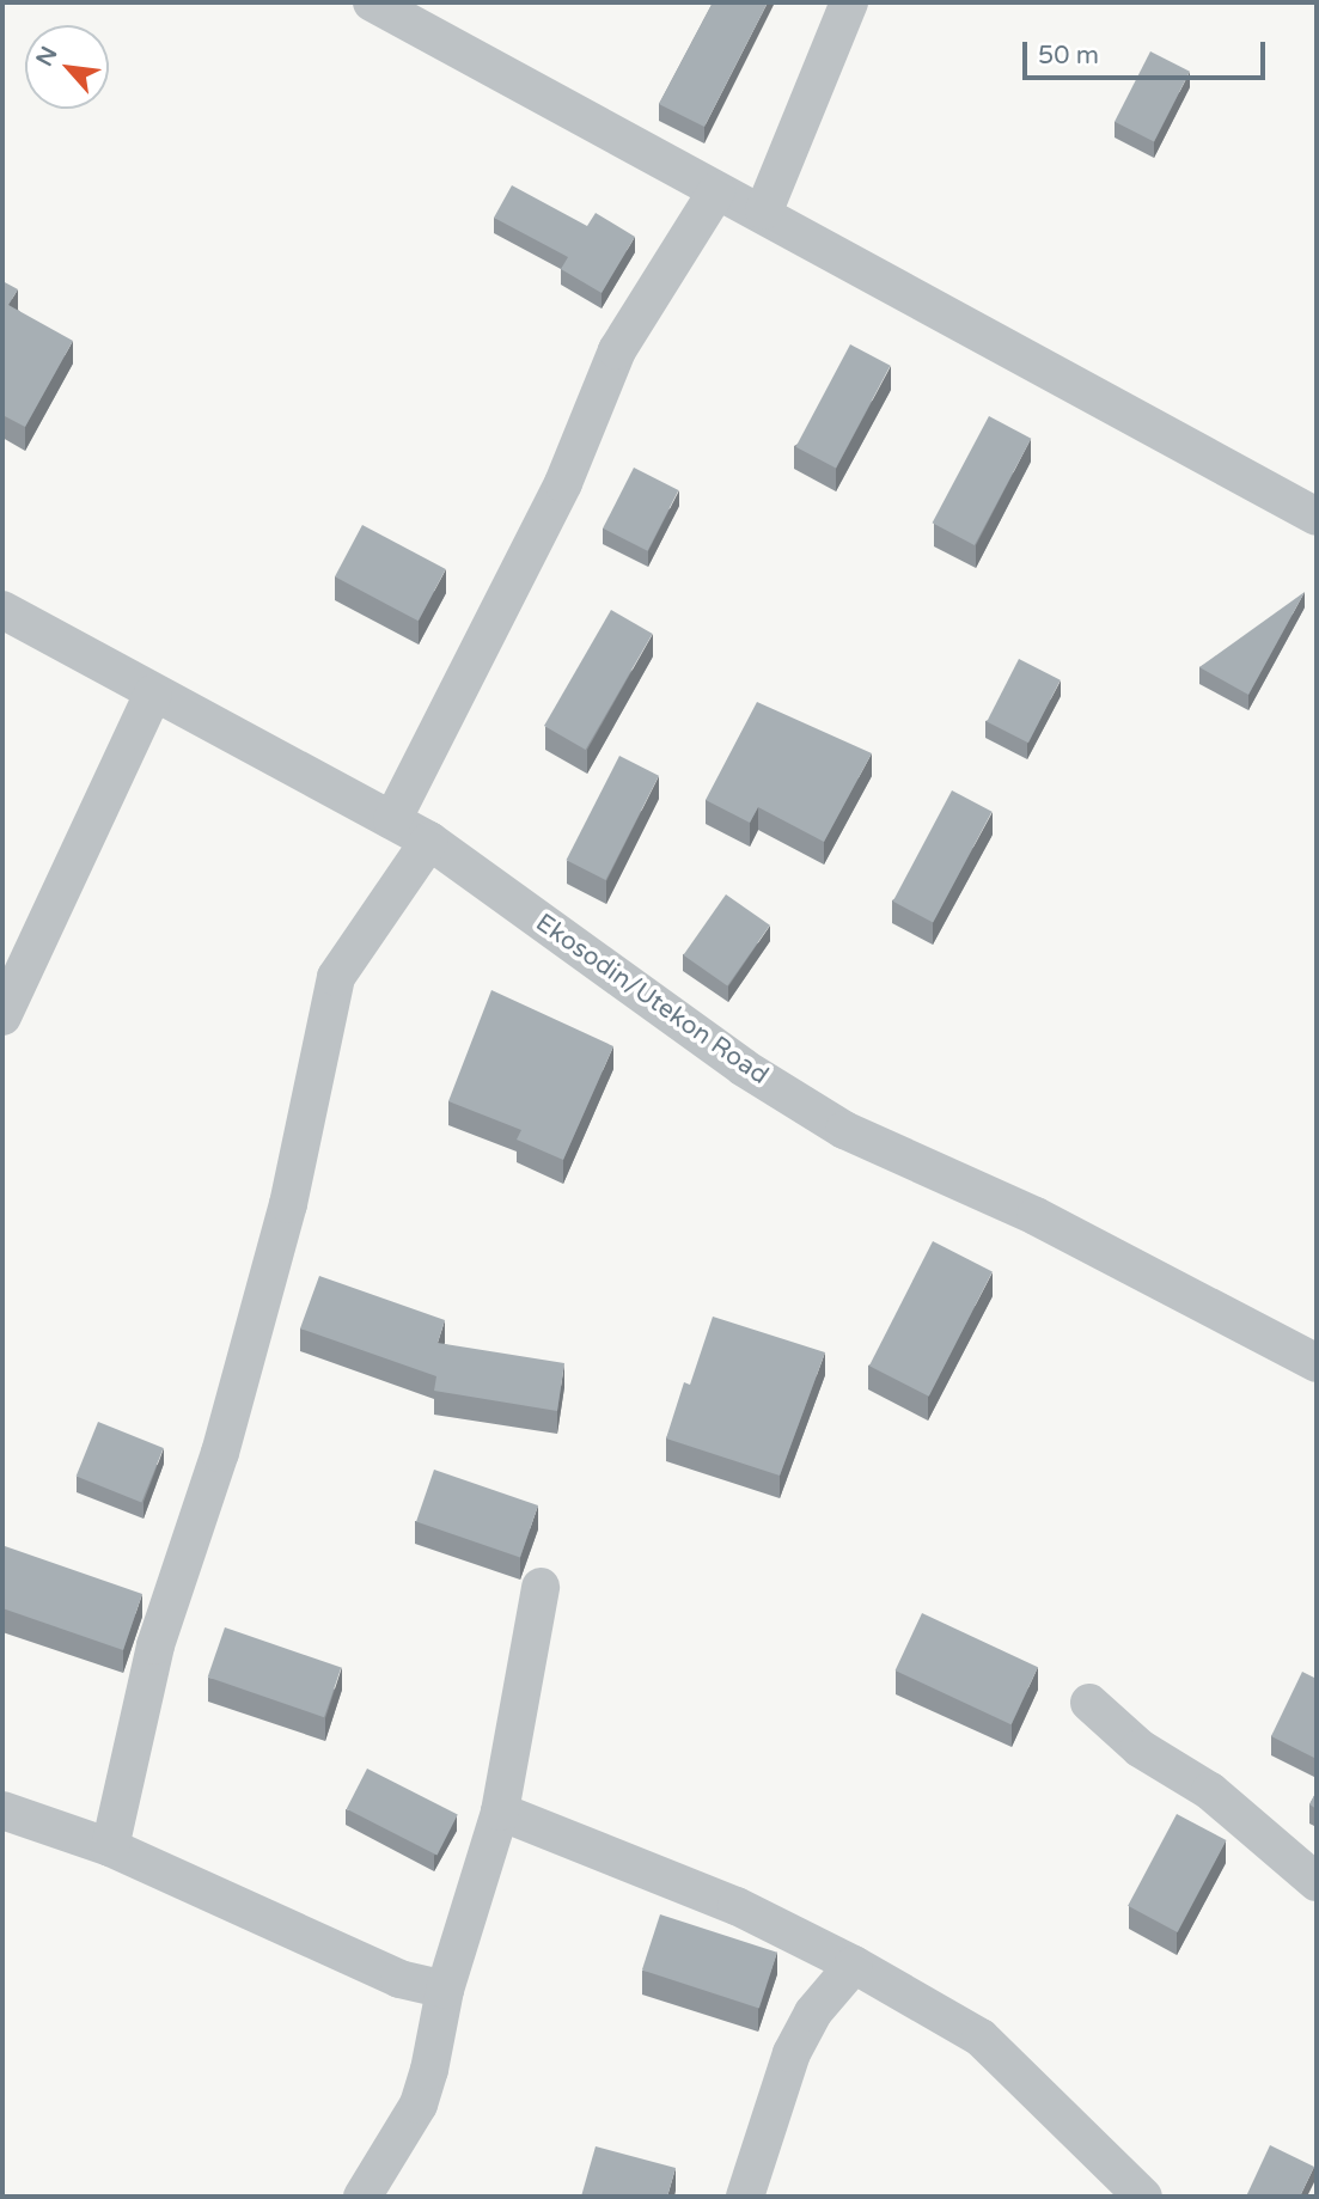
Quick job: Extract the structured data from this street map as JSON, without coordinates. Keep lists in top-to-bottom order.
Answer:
{
  "streets": {
    "street": ["Ekosodin/Utekon Road"]
  },
  "scale_bar": "50 m",
  "north": "top left"
}
